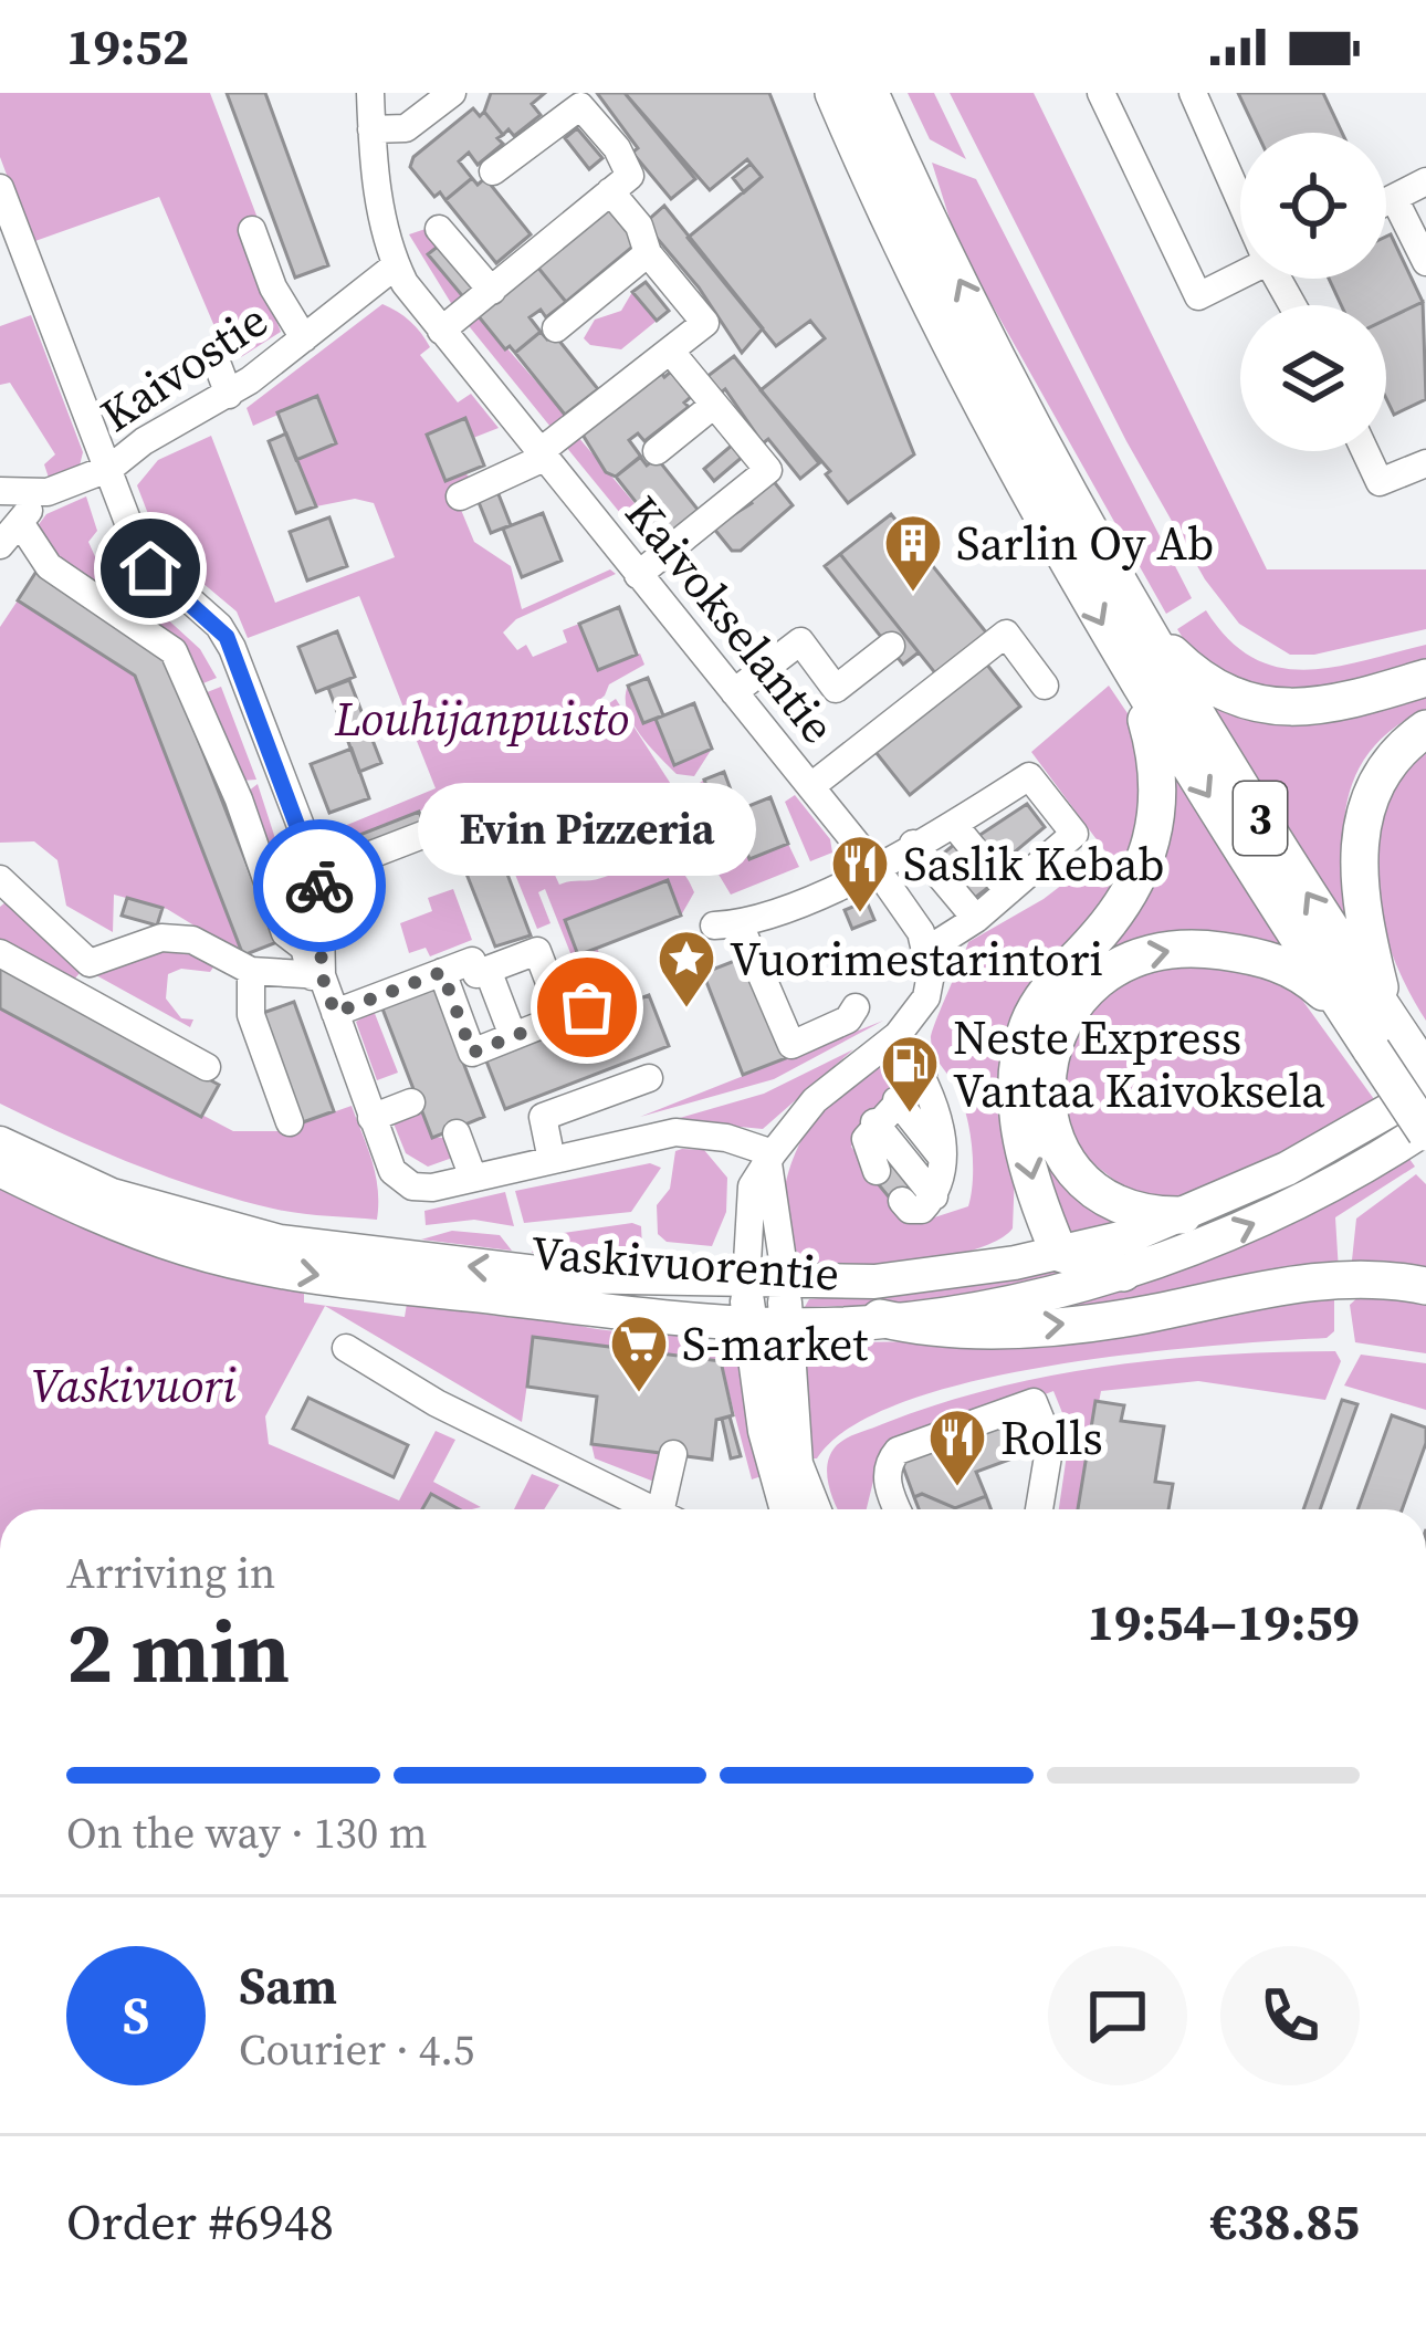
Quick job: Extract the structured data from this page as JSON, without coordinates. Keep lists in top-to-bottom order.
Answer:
{
  "streets": {
    "highway": ["3"],
    "main road": ["Vaskivuorentie"],
    "street": ["Kaivostie", "Kaivokselantie"]
  },
  "crossings": [
    ["Kaivostie", "Kaivokselantie"],
    ["3", "Vaskivuorentie"]
  ],
  "parks": ["Louhijanpuisto", "Vaskivuori"],
  "places": {
    "building": ["Sarlin Oy Ab"],
    "restaurant": ["Saslik Kebab", "Rolls"],
    "other": ["Evin Pizzeria"],
    "place": ["Vuorimestarintori"],
    "fuel station": ["Neste Express Vantaa Kaivoksela"],
    "supermarket": ["S-market"]
  },
  "page": {
    "status": "19:52",
    "bubble": "Evin Pizzeria",
    "heading": ["2 min", "Arriving in", "19:54–19:59"],
    "panel": [
      "Sam",
      "Courier · 4.5",
      "Order #6948",
      "€38.85"
    ],
    "bar": "On the way · 130 m",
    "round": "S"
  }
}
